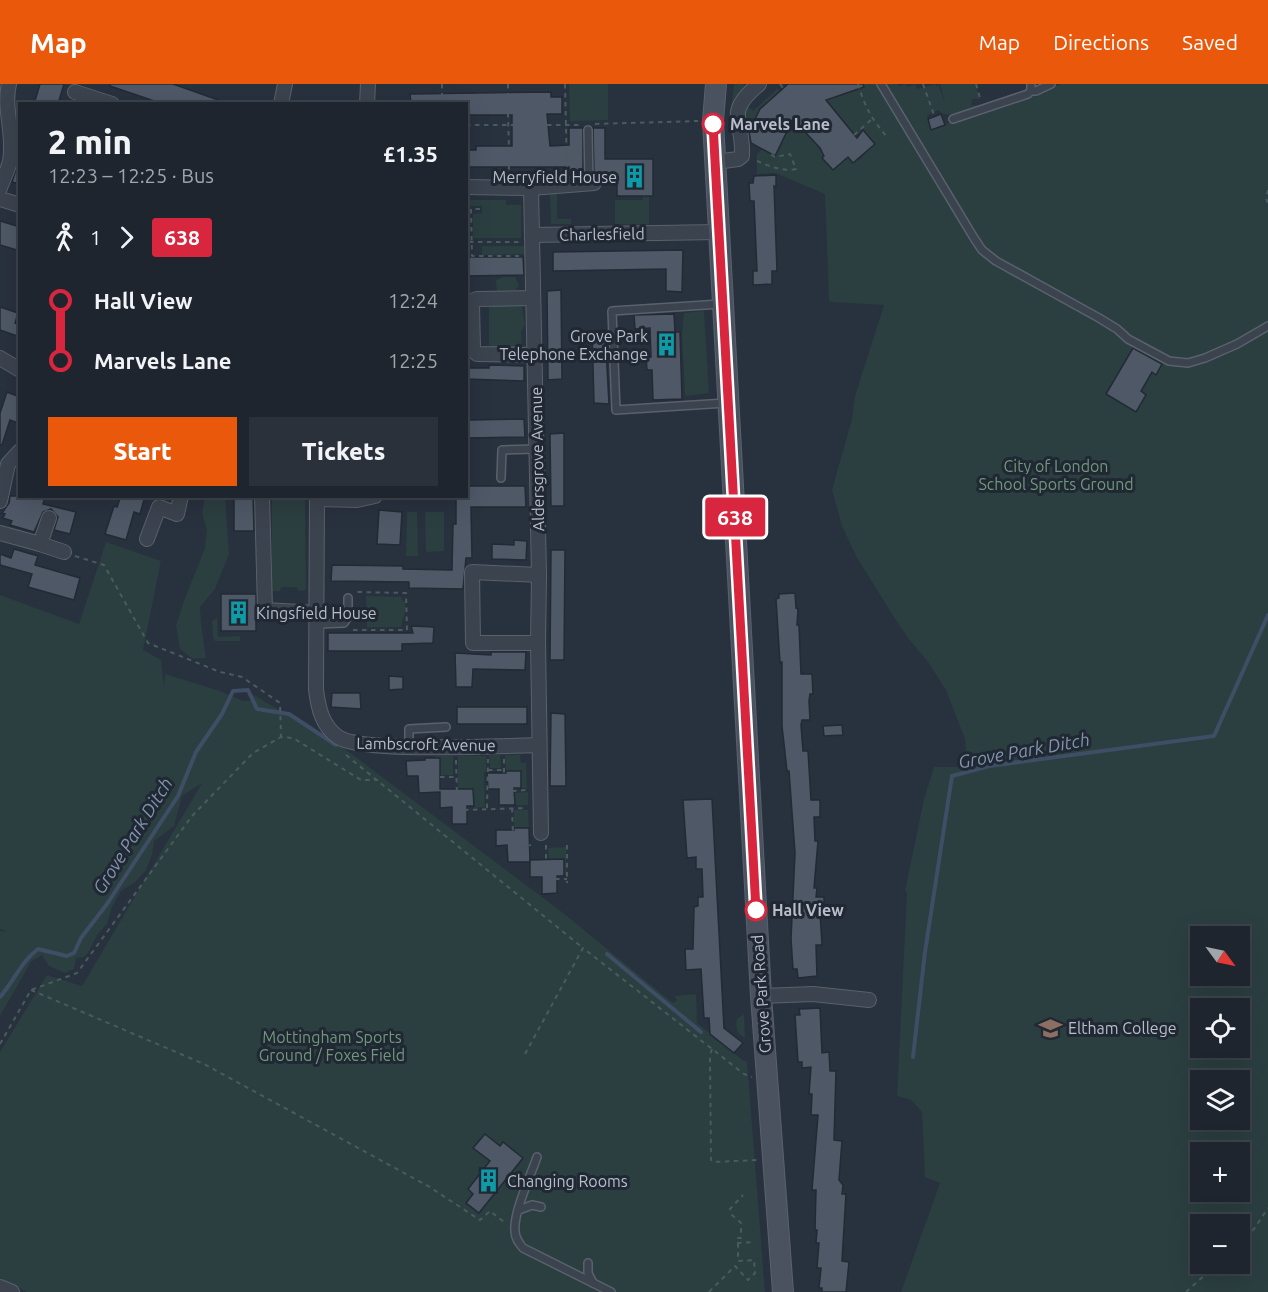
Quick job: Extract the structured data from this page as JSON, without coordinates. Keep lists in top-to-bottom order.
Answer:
{
  "streets": {
    "main road": ["Grove Park Road"],
    "street": ["Charlesfield", "Aldersgrove Avenue", "Lambscroft Avenue"]
  },
  "crossings": [
    ["Charlesfield", "Aldersgrove Avenue"],
    ["Charlesfield", "Grove Park Road"],
    ["Aldersgrove Avenue", "Lambscroft Avenue"]
  ],
  "water": ["Grove Park Ditch"],
  "parks": ["City of London School Sports Ground", "Mottingham Sports Ground / Foxes Field"],
  "places": {
    "other": ["Marvels Lane", "Hall View"],
    "building": [
      "Merryfield House",
      "Grove Park Telephone Exchange",
      "Kingsfield House",
      "Changing Rooms"
    ],
    "school or university": ["Eltham College"]
  },
  "lines": ["bus line 638"],
  "north": "bottom right",
  "page": {
    "header": "Map",
    "nav": ["Map", "Directions", "Saved"],
    "on_map": "638",
    "heading": ["2 min", "12:23 – 12:25 · Bus", "£1.35"],
    "legs": ["1", "638"],
    "list": [
      {
        "name": "Hall View",
        "value": "12:24"
      },
      {
        "name": "Marvels Lane",
        "value": "12:25"
      }
    ],
    "buttons": ["Start", "Tickets"],
    "map_buttons": ["+", "−"]
  }
}
